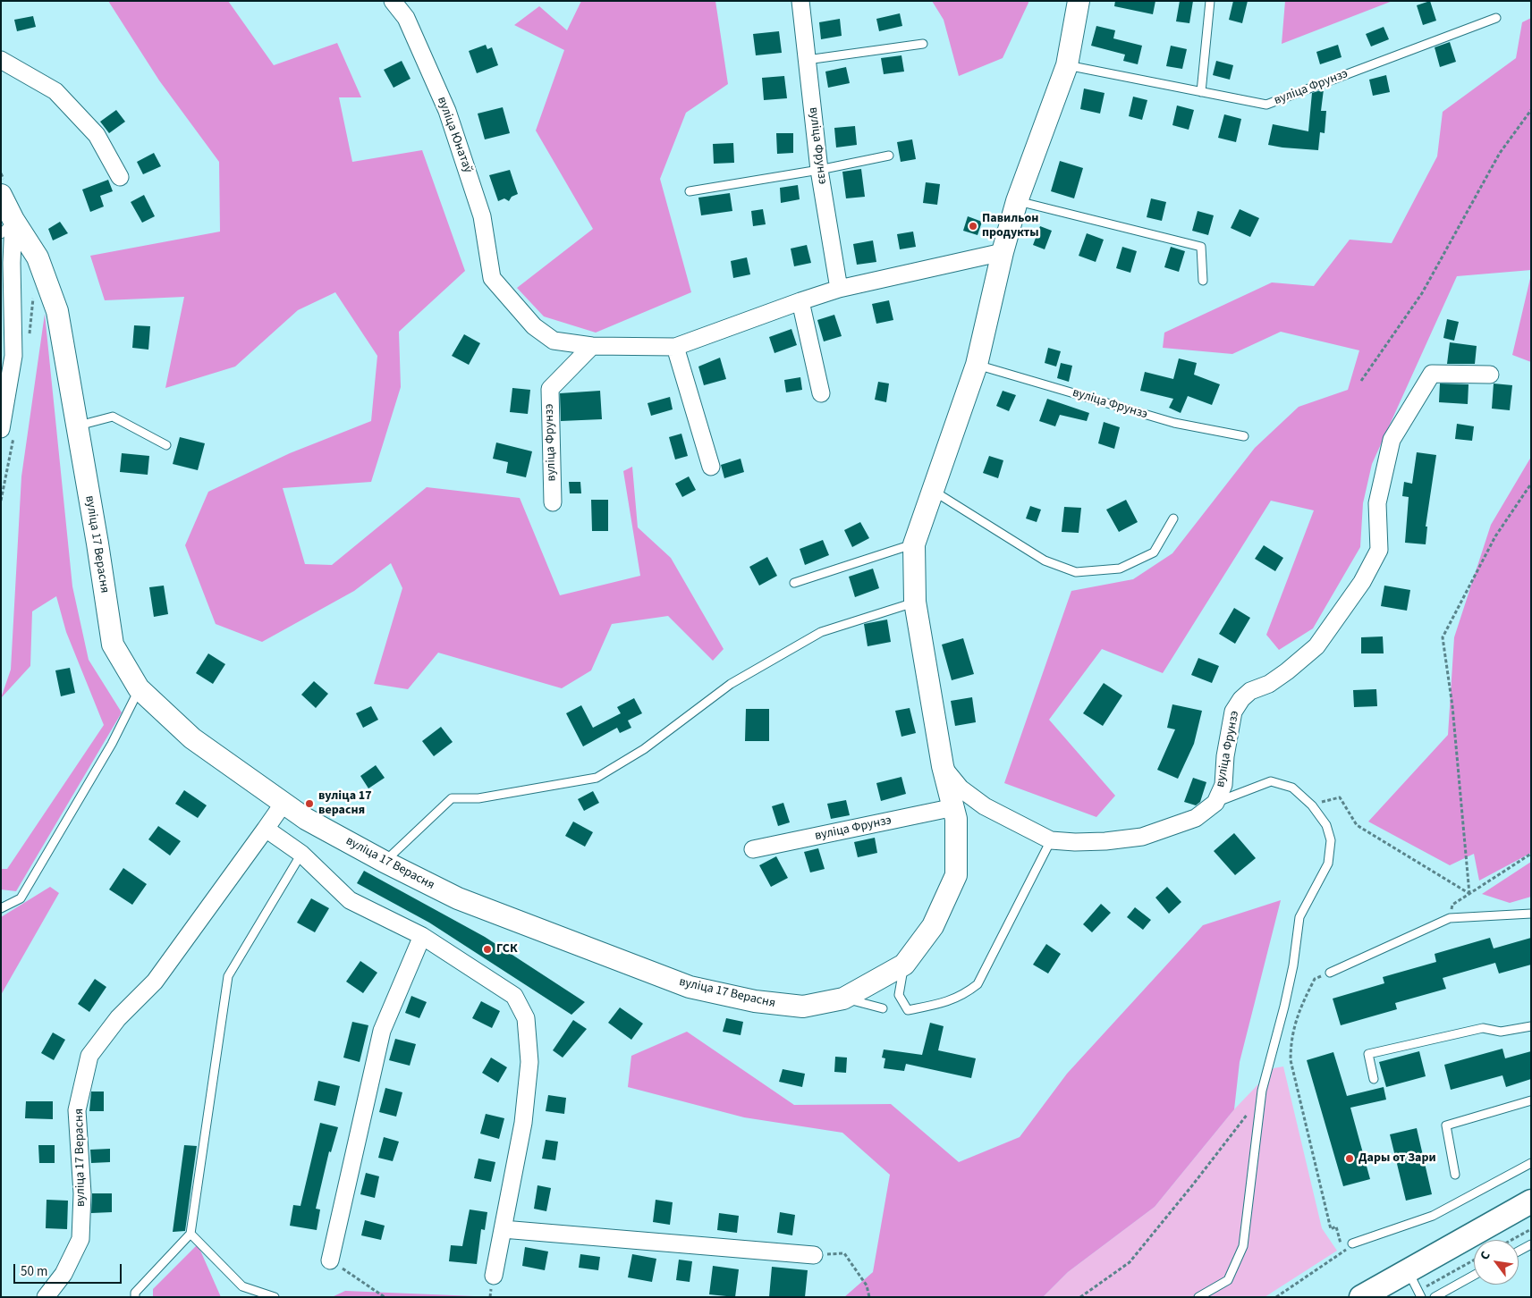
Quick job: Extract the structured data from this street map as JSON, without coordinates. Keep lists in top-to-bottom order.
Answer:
{
  "streets": {
    "street": ["вуліца Фрунзэ", "вуліца Юнатаў", "вуліца 17 Верасня"]
  },
  "crossings": [
    ["вуліца Фрунзэ", "вуліца Юнатаў"],
    ["вуліца Фрунзэ", "вуліца 17 Верасня"]
  ],
  "places": [
    "Павильон продукты",
    "вуліца 17 верасня",
    "ГСК",
    "Дары от Зари"
  ],
  "scale_bar": "50 m",
  "north": "top left"
}
